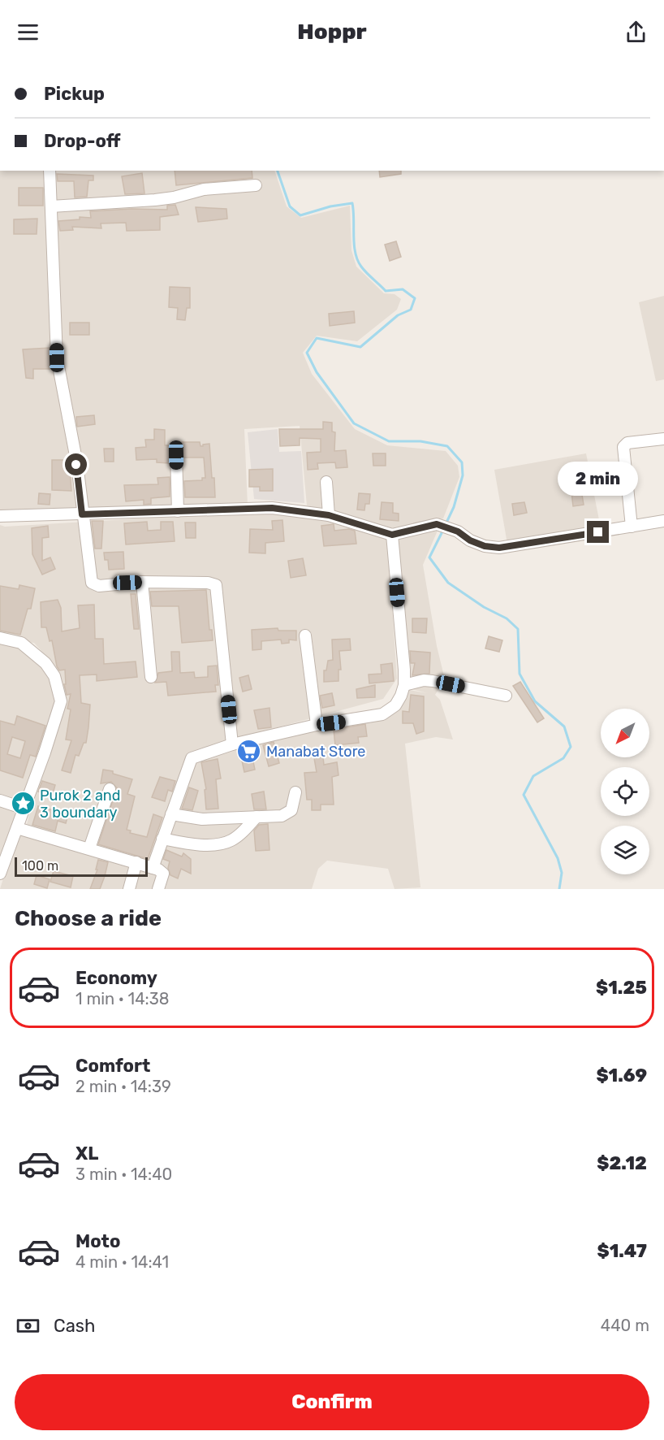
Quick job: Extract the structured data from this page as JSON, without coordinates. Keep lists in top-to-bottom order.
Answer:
{
  "places": {
    "supermarket": ["Manabat Store"],
    "place": ["Purok 2 and 3 boundary"]
  },
  "scale_bar": "100 m",
  "north": "bottom left",
  "page": {
    "header": "Hoppr",
    "banner": ["Pickup", "Drop-off"],
    "bubble": "2 min",
    "scale": "100 m",
    "heading": "Choose a ride",
    "list": [
      {
        "name": "Economy",
        "note": "1 min · 14:38",
        "value": "$1.25"
      },
      {
        "name": "Comfort",
        "note": "2 min · 14:39",
        "value": "$1.69"
      },
      {
        "name": "XL",
        "note": "3 min · 14:40",
        "value": "$2.12"
      },
      {
        "name": "Moto",
        "note": "4 min · 14:41",
        "value": "$1.47"
      }
    ],
    "pay": ["Cash", "440 m"],
    "buttons": "Confirm"
  }
}
